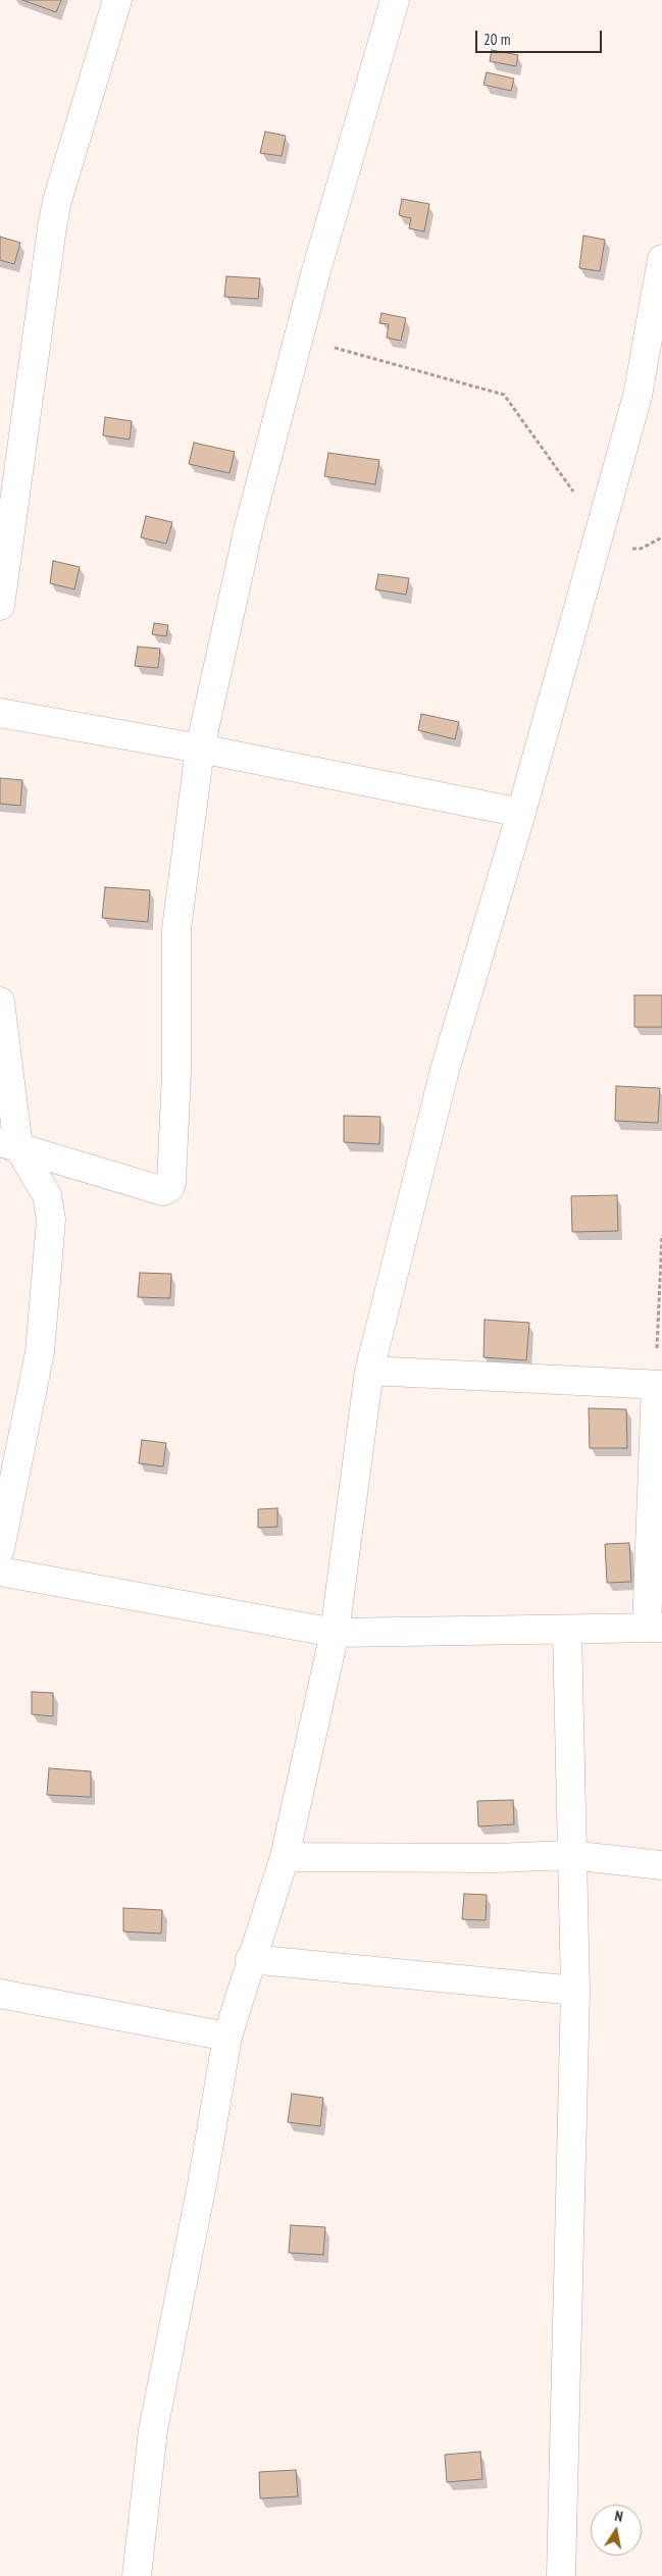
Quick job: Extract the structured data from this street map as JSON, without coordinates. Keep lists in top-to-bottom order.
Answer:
{
  "scale_bar": "20 m",
  "north": "top"
}
